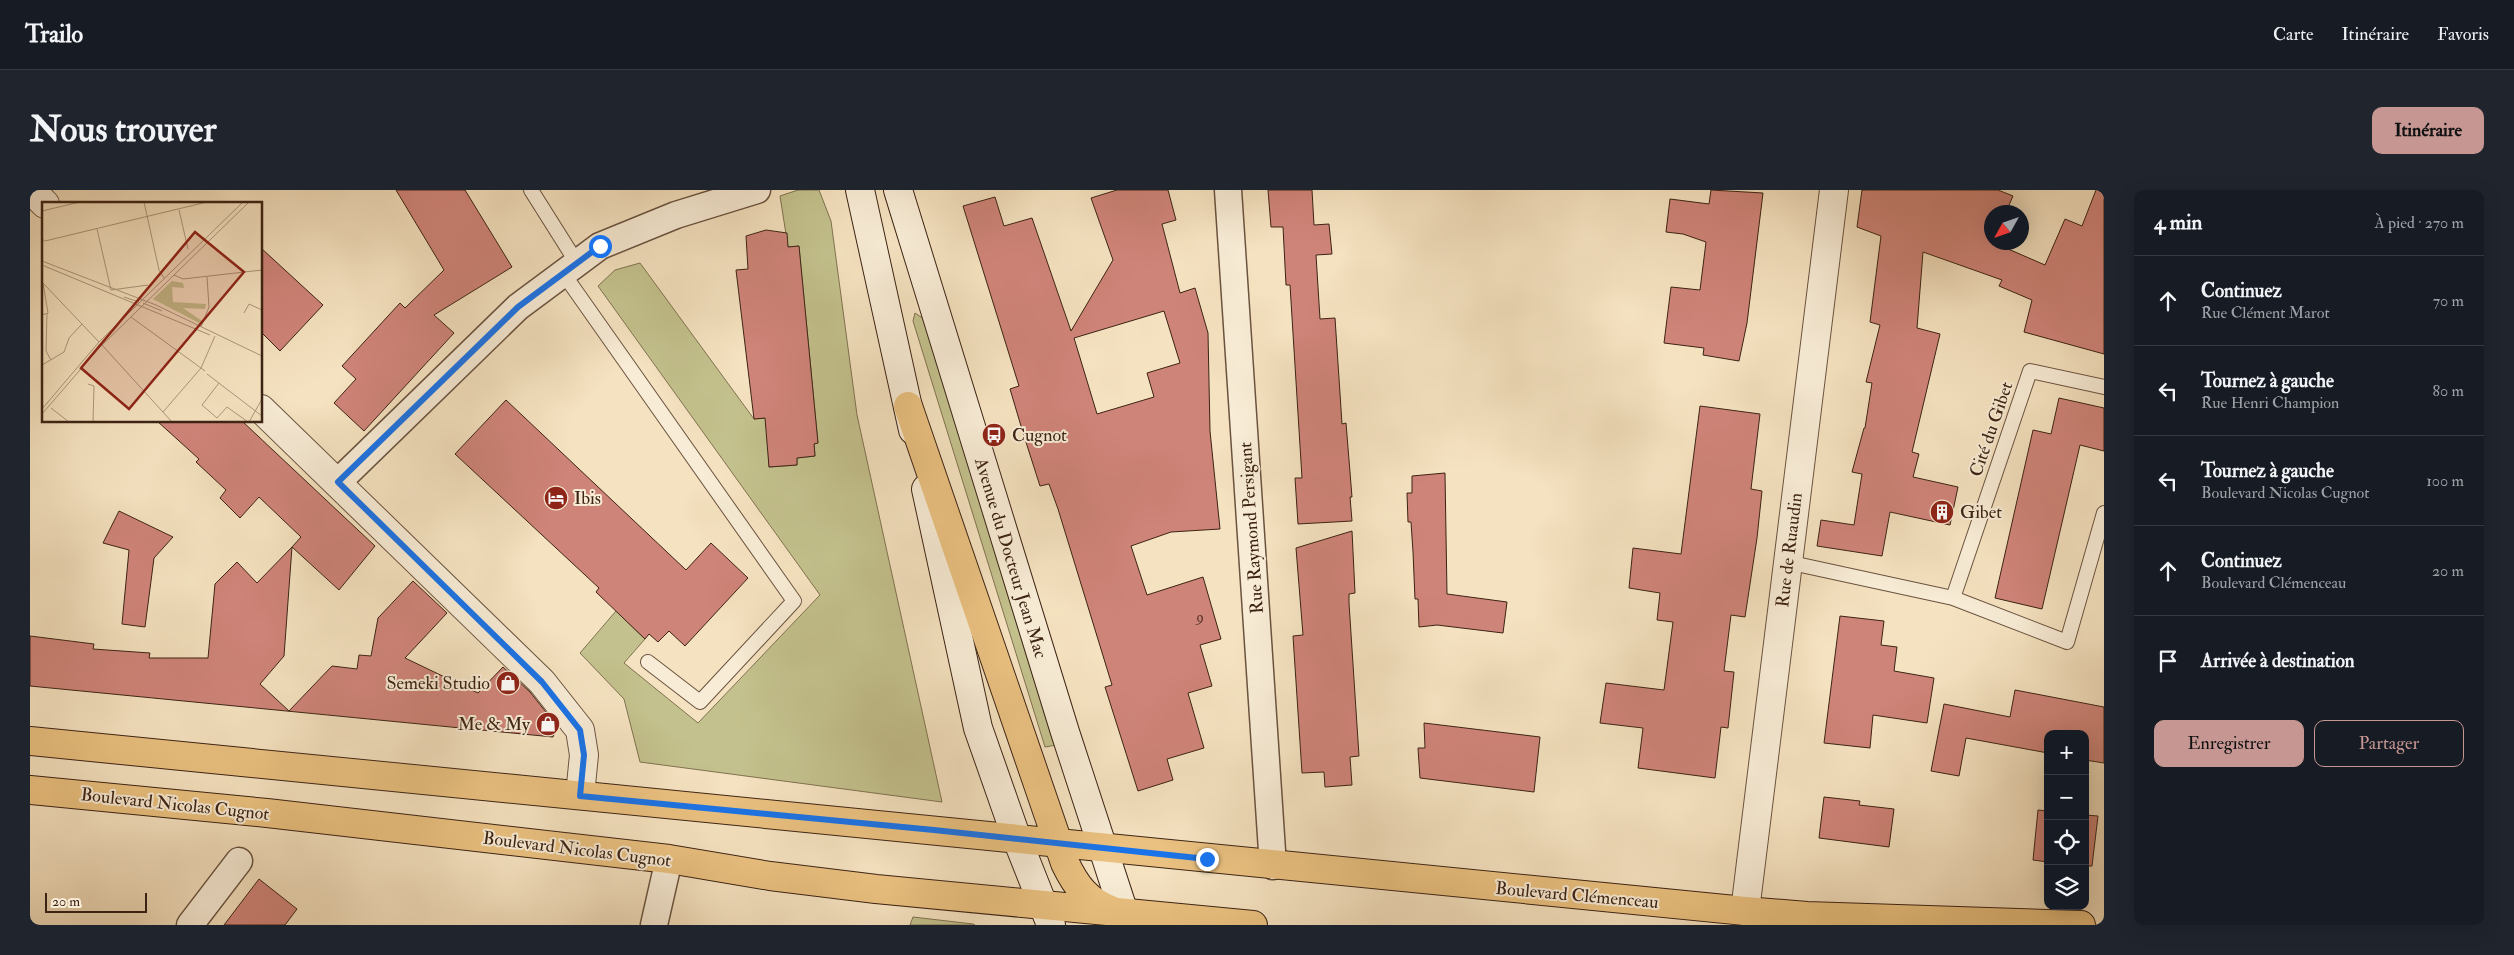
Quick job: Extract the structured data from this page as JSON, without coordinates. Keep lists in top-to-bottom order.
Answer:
{
  "streets": {
    "main road": [
      "Rue de Ruaudin",
      "Avenue du Docteur Jean Mac",
      "Boulevard Nicolas Cugnot",
      "Boulevard Clémenceau"
    ],
    "street": ["Rue Raymond Persigant"],
    "lane": ["Cité du Gibet"]
  },
  "crossings": [
    ["Rue Raymond Persigant", "Boulevard Clémenceau"],
    ["Rue de Ruaudin", "Boulevard Clémenceau"],
    ["Avenue du Docteur Jean Mac", "Boulevard Nicolas Cugnot"],
    ["Avenue du Docteur Jean Mac", "Boulevard Clémenceau"]
  ],
  "places": {
    "bus stop": ["Cugnot"],
    "hotel": ["Ibis"],
    "building": ["Gibet"],
    "shop": ["Semeki Studio", "Me & My"]
  },
  "house_numbers": ["9"],
  "scale_bar": "20 m",
  "north": "bottom left",
  "page": {
    "header": "Trailo",
    "nav": ["Carte", "Itinéraire", "Favoris"],
    "buttons": [
      "Itinéraire",
      ["Enregistrer", "Partager"]
    ],
    "title": "Nous trouver",
    "heading": ["4 min", "À pied · 270 m"],
    "list": [
      ["Continuez", "Rue Clément Marot", "70 m"],
      ["Tournez à gauche", "Rue Henri Champion", "80 m"],
      ["Tournez à gauche", "Boulevard Nicolas Cugnot", "100 m"],
      ["Continuez", "Boulevard Clémenceau", "20 m"],
      "Arrivée à destination"
    ],
    "map_buttons": ["+", "−"],
    "scale": "20 m"
  }
}
